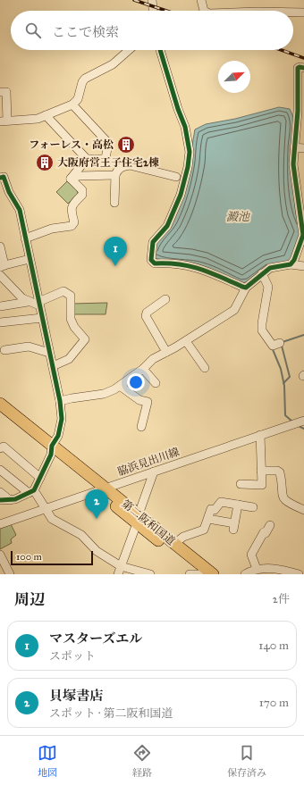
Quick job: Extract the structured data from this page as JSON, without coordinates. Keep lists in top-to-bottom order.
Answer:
{
  "streets": {
    "highway": ["第二阪和国道"],
    "street": ["脇浜見出川線"]
  },
  "crossings": [
    ["脇浜見出川線", "第二阪和国道"]
  ],
  "water": ["澱池"],
  "places": {
    "building": ["フォーレス・高松", "大阪府営王子住宅2棟"]
  },
  "scale_bar": "100 m",
  "north": "top right",
  "page": {
    "search": "ここで検索",
    "pins": ["1", "2"],
    "scale": "100 m",
    "heading": ["周辺", "2件"],
    "list": [
      {
        "mark": "1",
        "name": "マスターズエル",
        "note": "スポット",
        "value": "140 m"
      },
      {
        "mark": "2",
        "name": "貝塚書店",
        "note": "スポット · 第二阪和国道",
        "value": "170 m"
      }
    ],
    "nav": ["地図", "経路", "保存済み"]
  }
}
